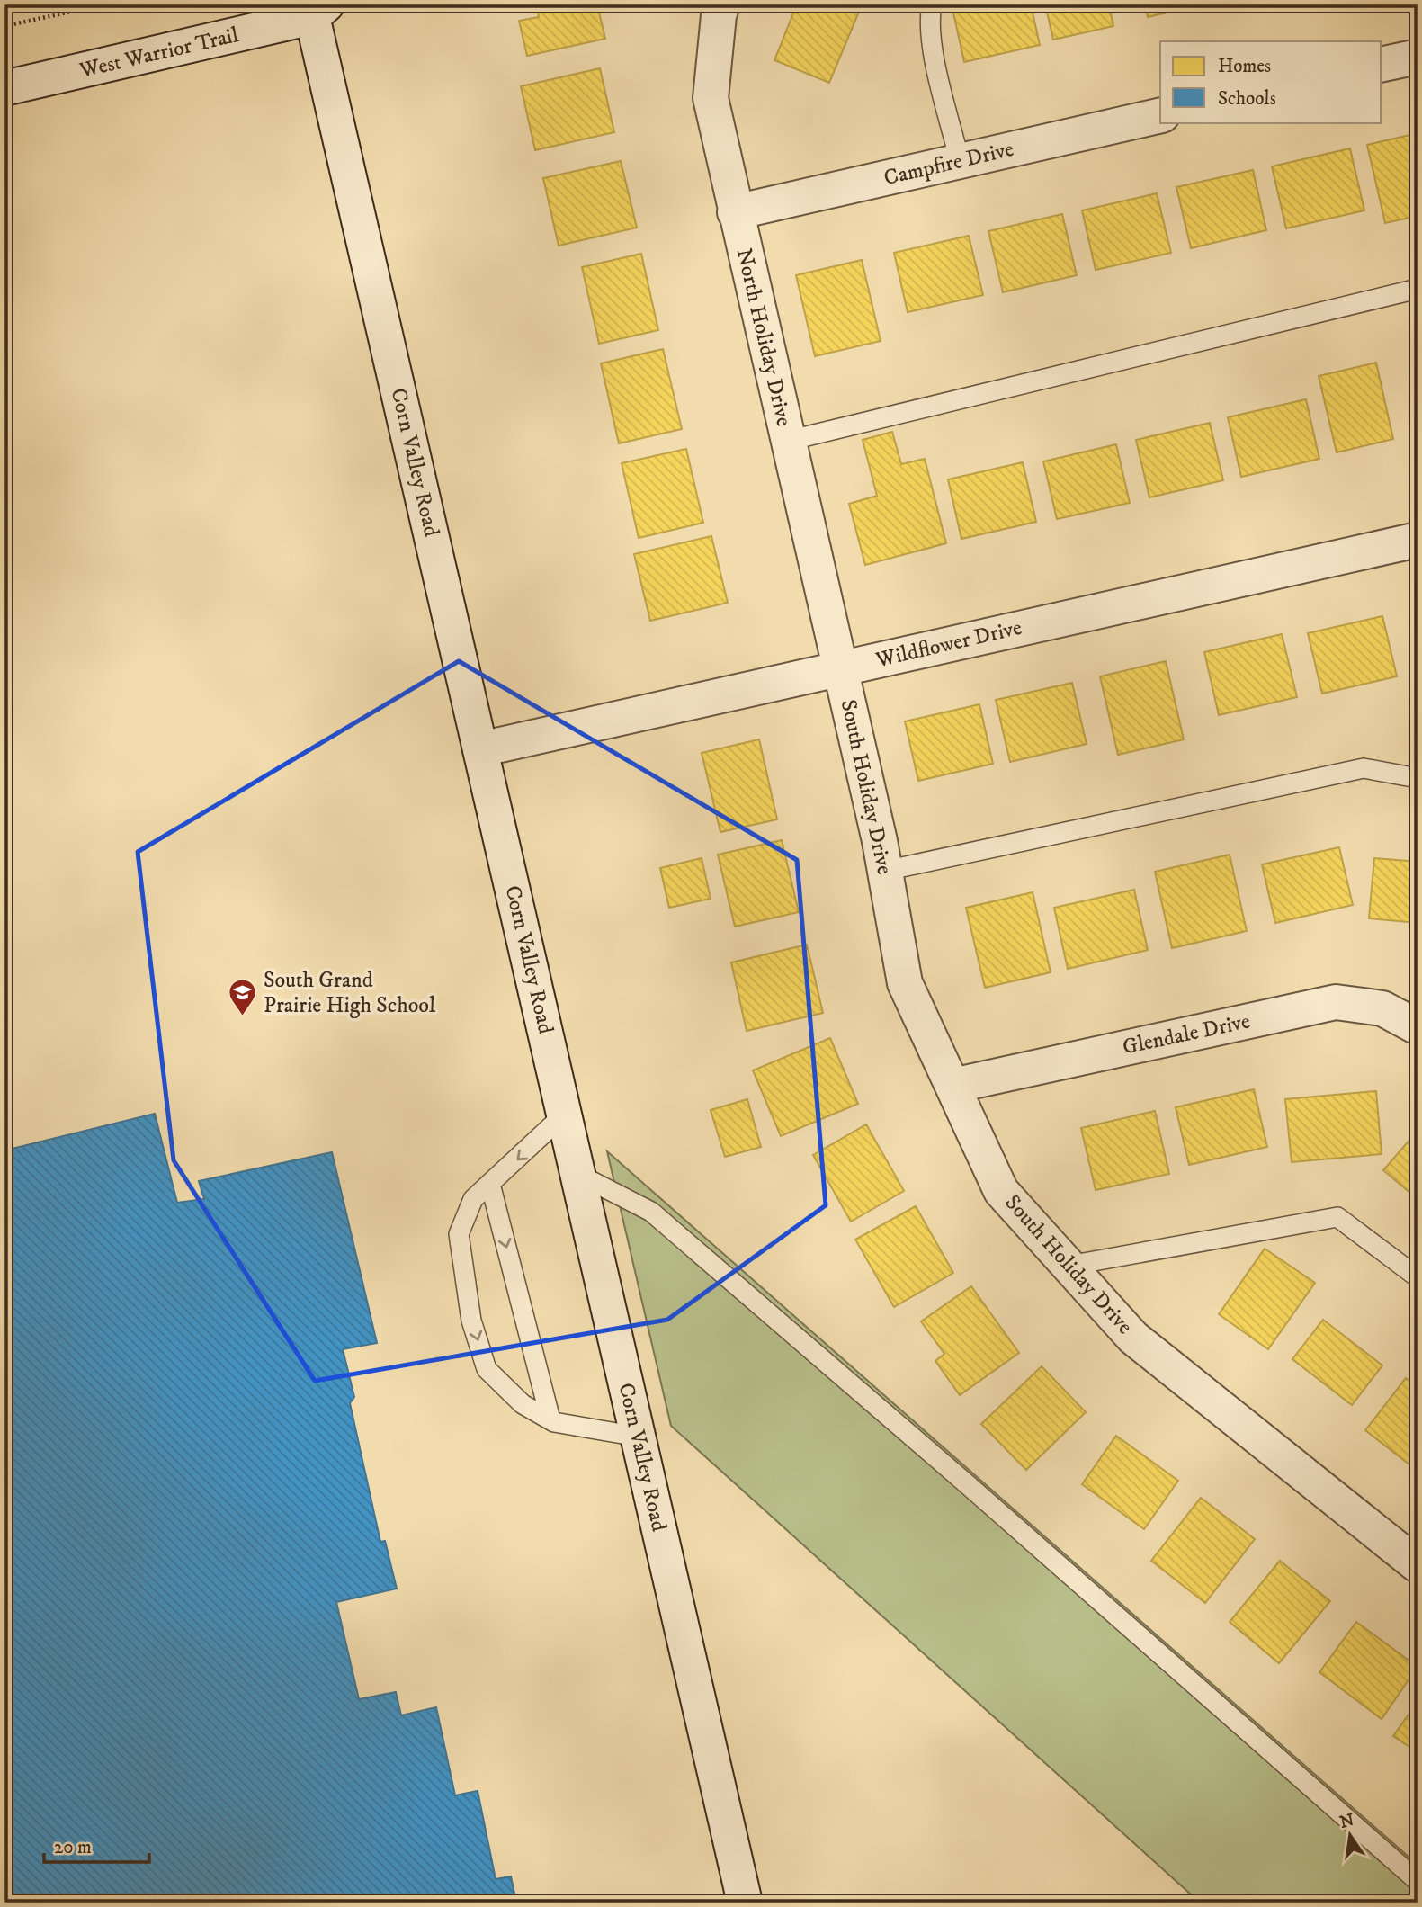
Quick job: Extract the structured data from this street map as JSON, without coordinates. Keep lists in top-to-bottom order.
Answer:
{
  "streets": {
    "street": [
      "West Warrior Trail",
      "Campfire Drive",
      "North Holiday Drive",
      "Corn Valley Road",
      "Wildflower Drive",
      "South Holiday Drive",
      "Glendale Drive"
    ]
  },
  "crossings": [
    ["West Warrior Trail", "Corn Valley Road"],
    ["Campfire Drive", "North Holiday Drive"],
    ["North Holiday Drive", "Wildflower Drive"],
    ["North Holiday Drive", "South Holiday Drive"],
    ["Corn Valley Road", "Wildflower Drive"],
    ["Wildflower Drive", "South Holiday Drive"],
    ["South Holiday Drive", "Glendale Drive"]
  ],
  "places": {
    "school or university": ["South Grand Prairie High School"]
  },
  "legend": ["Homes", "Schools"],
  "scale_bar": "20 m",
  "north": "top"
}
